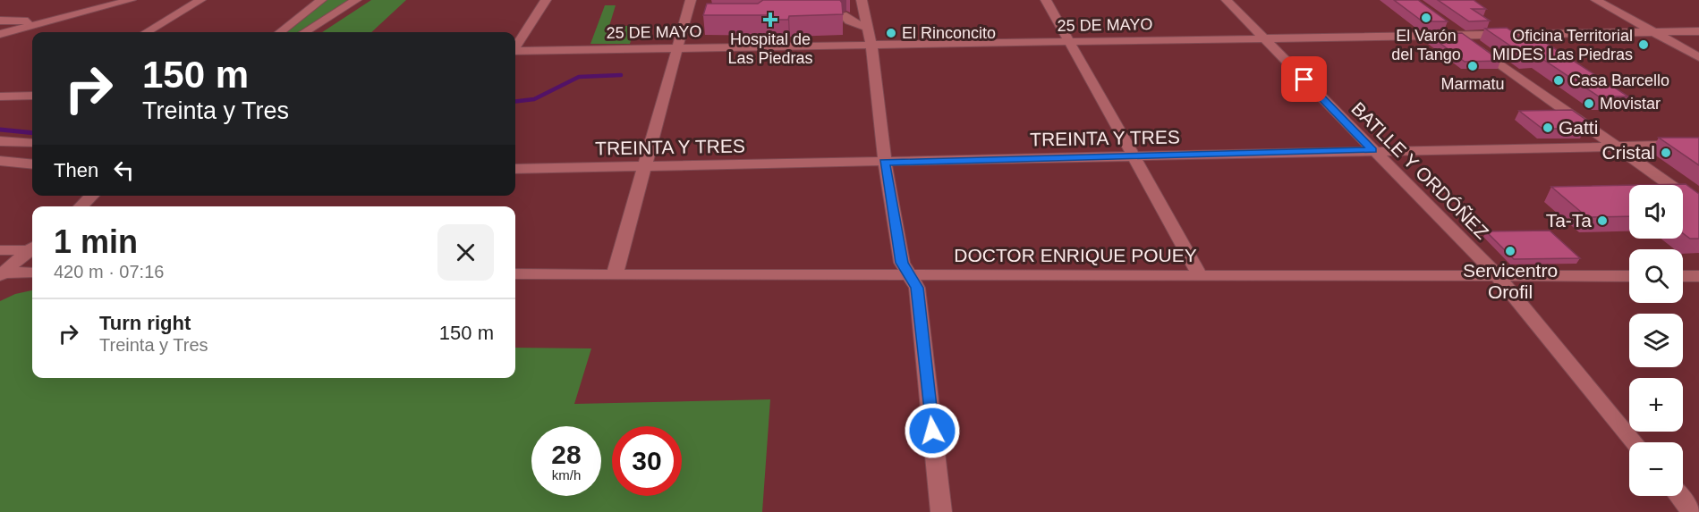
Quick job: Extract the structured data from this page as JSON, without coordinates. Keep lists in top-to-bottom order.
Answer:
{
  "streets": {
    "street": [
      "25 DE MAYO",
      "TREINTA Y TRES",
      "BATLLE Y ORDÓÑEZ",
      "DOCTOR ENRIQUE POUEY"
    ]
  },
  "crossings": [
    ["25 DE MAYO", "BATLLE Y ORDÓÑEZ"],
    ["TREINTA Y TRES", "BATLLE Y ORDÓÑEZ"],
    ["BATLLE Y ORDÓÑEZ", "DOCTOR ENRIQUE POUEY"]
  ],
  "places": {
    "other": [
      "El Varón del Tango",
      "El Rinconcito",
      "Oficina Territorial MIDES Las Piedras",
      "Marmatu",
      "Casa Barcello",
      "Movistar",
      "Gatti",
      "Cristal",
      "Ta-Ta",
      "Servicentro Orofil"
    ],
    "health": ["Hospital de Las Piedras"]
  },
  "page": {
    "turn": ["150 m", "Treinta y Tres"],
    "then": "Then",
    "map_buttons": ["+", "−"],
    "heading": ["1 min", "420 m · 07:16"],
    "list": [
      {
        "name": "Turn right",
        "note": "Treinta y Tres",
        "value": "150 m"
      }
    ],
    "speed": "28 km/h",
    "limit": "30"
  }
}
